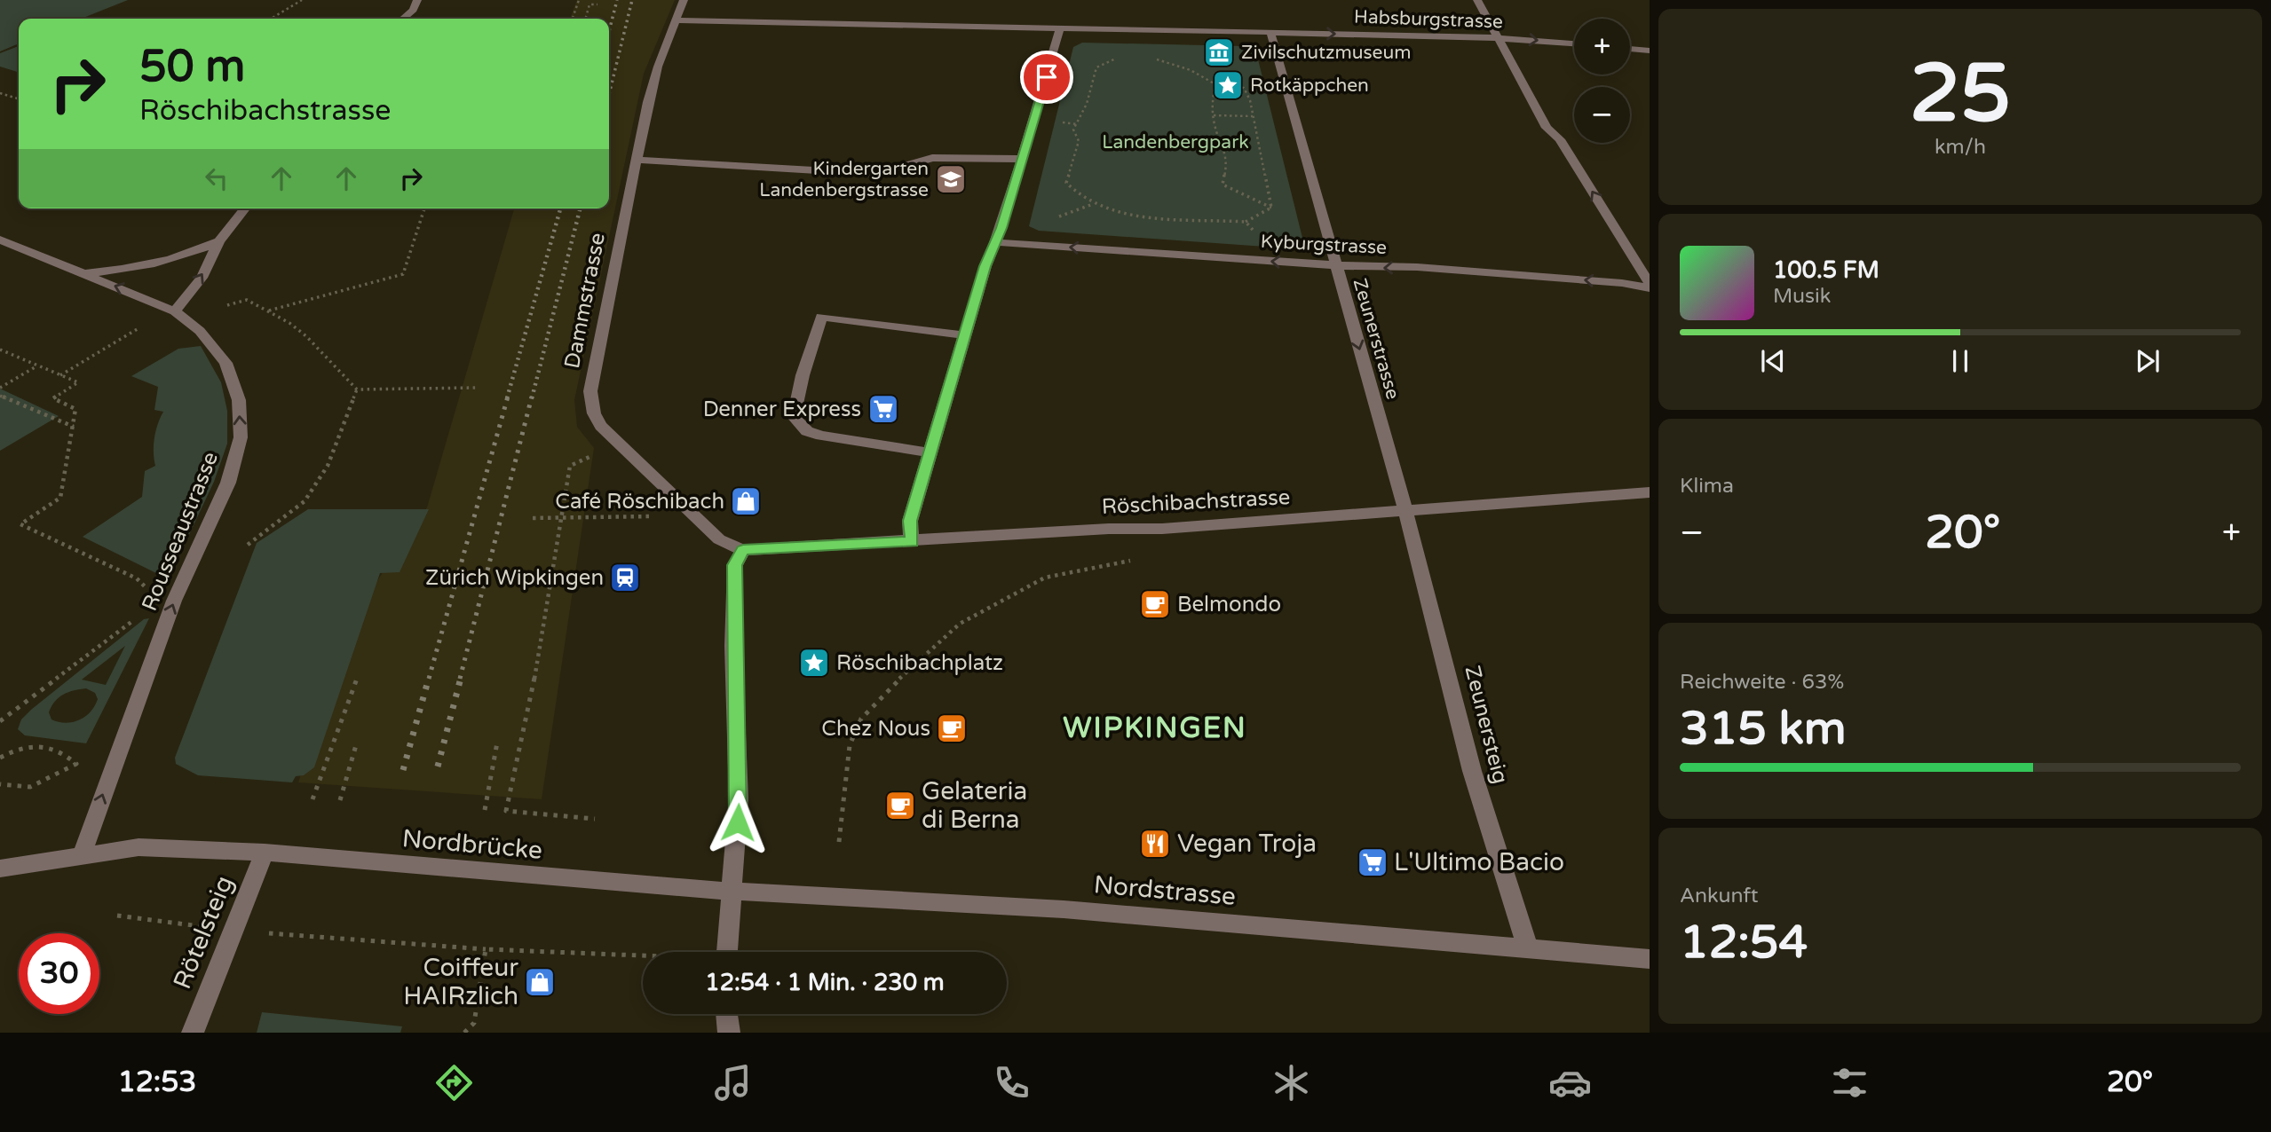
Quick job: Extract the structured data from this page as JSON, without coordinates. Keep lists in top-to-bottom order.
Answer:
{
  "streets": {
    "street": [
      "Habsburgstrasse",
      "Kyburgstrasse",
      "Dammstrasse",
      "Zeunerstrasse",
      "Röschibachstrasse",
      "Rousseaustrasse",
      "Zeunersteig",
      "Nordbrücke",
      "Nordstrasse",
      "Rötelsteig"
    ]
  },
  "crossings": [
    ["Habsburgstrasse", "Dammstrasse"],
    ["Habsburgstrasse", "Zeunerstrasse"],
    ["Kyburgstrasse", "Zeunerstrasse"],
    ["Dammstrasse", "Röschibachstrasse"],
    ["Zeunerstrasse", "Röschibachstrasse"],
    ["Zeunerstrasse", "Zeunersteig"],
    ["Röschibachstrasse", "Zeunersteig"],
    ["Rousseaustrasse", "Nordbrücke"],
    ["Zeunersteig", "Nordstrasse"],
    ["Nordbrücke", "Nordstrasse"],
    ["Nordbrücke", "Rötelsteig"]
  ],
  "one_way": ["Kyburgstrasse", "Zeunerstrasse", "Rousseaustrasse"],
  "districts": ["WIPKINGEN"],
  "parks": ["Landenbergpark"],
  "places": {
    "museum": ["Zivilschutzmuseum"],
    "place": ["Rotkäppchen", "Röschibachplatz"],
    "school or university": ["Kindergarten Landenbergstrasse"],
    "supermarket": ["Denner Express", "L'Ultimo Bacio"],
    "shop": ["Café Röschibach", "Coiffeur HAIRzlich"],
    "station": ["Zürich Wipkingen"],
    "cafe": ["Belmondo", "Chez Nous", "Gelateria di Berna"],
    "restaurant": ["Vegan Troja"]
  },
  "page": {
    "tile": [
      ["25", "km/h"],
      "Klima",
      ["Reichweite · 63%", "315 km"],
      ["Ankunft", "12:54"]
    ],
    "map_buttons": ["+", "−"],
    "turn": ["50 m", "Röschibachstrasse"],
    "song": ["100.5 FM", "Musik"],
    "heat": ["−", "20°", "+"],
    "limit": "30",
    "trip": "12:54 · 1 Min. · 230 m",
    "tabs": ["12:53", "20°"]
  }
}
